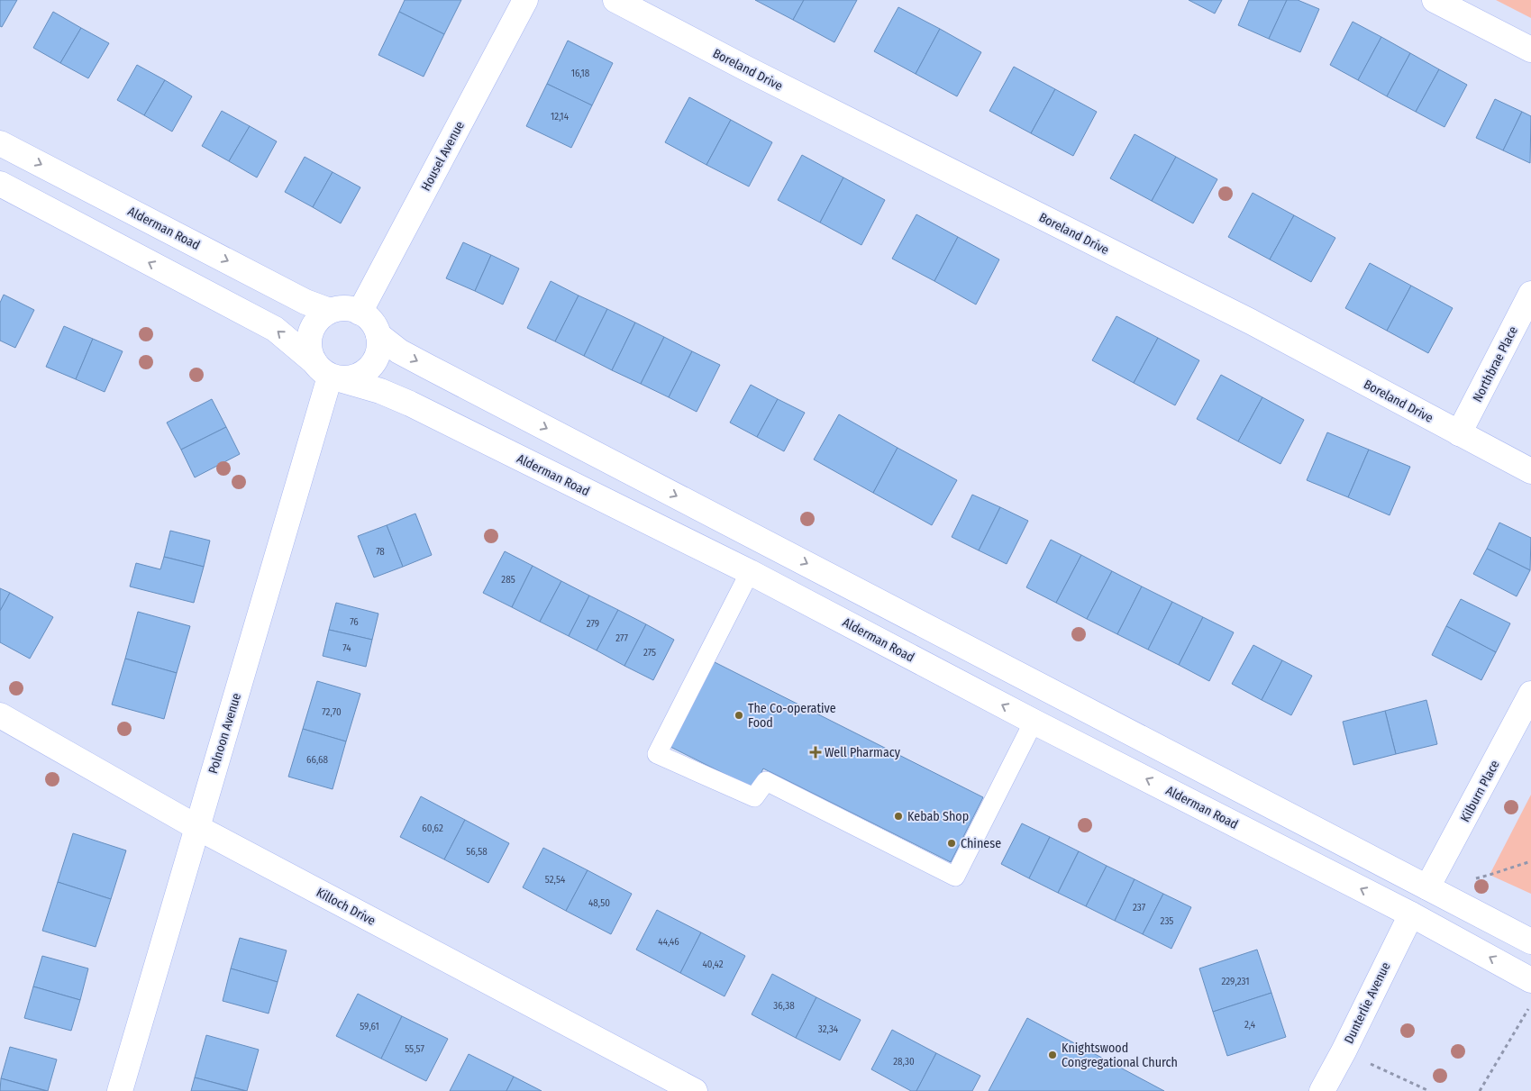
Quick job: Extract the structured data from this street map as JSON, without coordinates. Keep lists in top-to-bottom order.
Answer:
{
  "streets": {
    "street": [
      "Boreland Drive",
      "Housel Avenue",
      "Alderman Road",
      "Northbrae Place",
      "Polnoon Avenue",
      "Kilburn Place",
      "Killoch Drive",
      "Dunterlie Avenue"
    ]
  },
  "crossings": [
    ["Boreland Drive", "Northbrae Place"],
    ["Housel Avenue", "Alderman Road"],
    ["Housel Avenue", "Polnoon Avenue"],
    ["Alderman Road", "Polnoon Avenue"],
    ["Alderman Road", "Dunterlie Avenue"],
    ["Polnoon Avenue", "Killoch Drive"]
  ],
  "places": {
    "other": [
      "The Co-operative Food",
      "Kebab Shop",
      "Chinese",
      "Knightswood Congregational Church"
    ],
    "health": ["Well Pharmacy"]
  },
  "house_numbers": [
    "16,18",
    "12,14",
    "78",
    "285",
    "76",
    "279",
    "277",
    "74",
    "275",
    "72,70",
    "66,68",
    "60,62",
    "56,58",
    "52,54",
    "48,50",
    "237",
    "235",
    "44,46",
    "40,42",
    "229,231",
    "36,38",
    "2,4",
    "59,61",
    "32,34",
    "55,57",
    "28,30"
  ]
}
